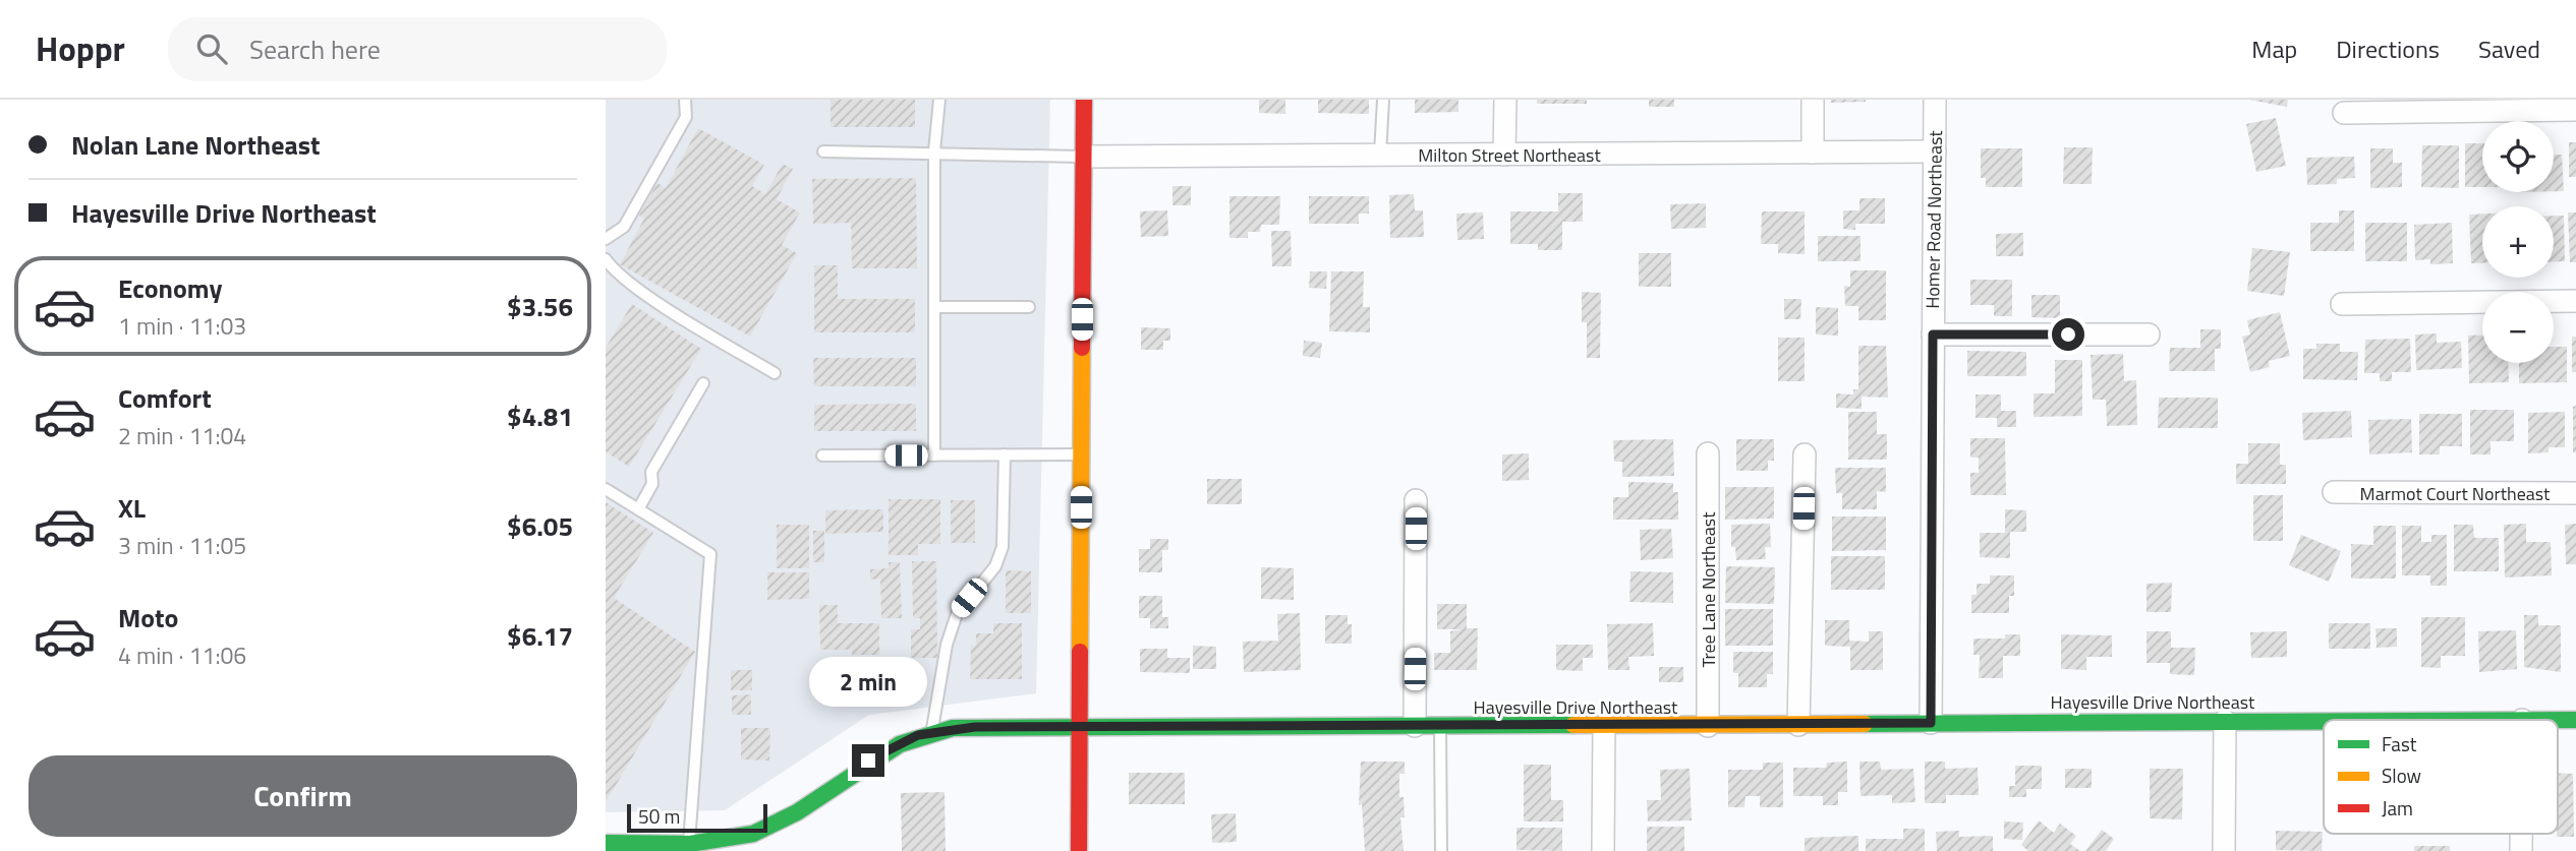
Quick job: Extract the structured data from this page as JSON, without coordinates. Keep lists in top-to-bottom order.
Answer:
{
  "streets": {
    "street": [
      "Milton Street Northeast",
      "Homer Road Northeast",
      "Marmot Court Northeast",
      "Tree Lane Northeast",
      "Hayesville Drive Northeast"
    ]
  },
  "crossings": [
    ["Milton Street Northeast", "Homer Road Northeast"],
    ["Homer Road Northeast", "Hayesville Drive Northeast"],
    ["Tree Lane Northeast", "Hayesville Drive Northeast"]
  ],
  "legend": ["Fast", "Slow", "Jam"],
  "scale_bar": "50 m",
  "page": {
    "header": "Hoppr",
    "search": "Search here",
    "nav": ["Map", "Directions", "Saved"],
    "banner": ["Nolan Lane Northeast", "Hayesville Drive Northeast"],
    "map_buttons": ["+", "−"],
    "list": [
      {
        "name": "Economy",
        "note": "1 min · 11:03",
        "value": "$3.56"
      },
      {
        "name": "Comfort",
        "note": "2 min · 11:04",
        "value": "$4.81"
      },
      {
        "name": "XL",
        "note": "3 min · 11:05",
        "value": "$6.05"
      },
      {
        "name": "Moto",
        "note": "4 min · 11:06",
        "value": "$6.17"
      }
    ],
    "bubble": "2 min",
    "buttons": "Confirm",
    "scale": "50 m"
  }
}
